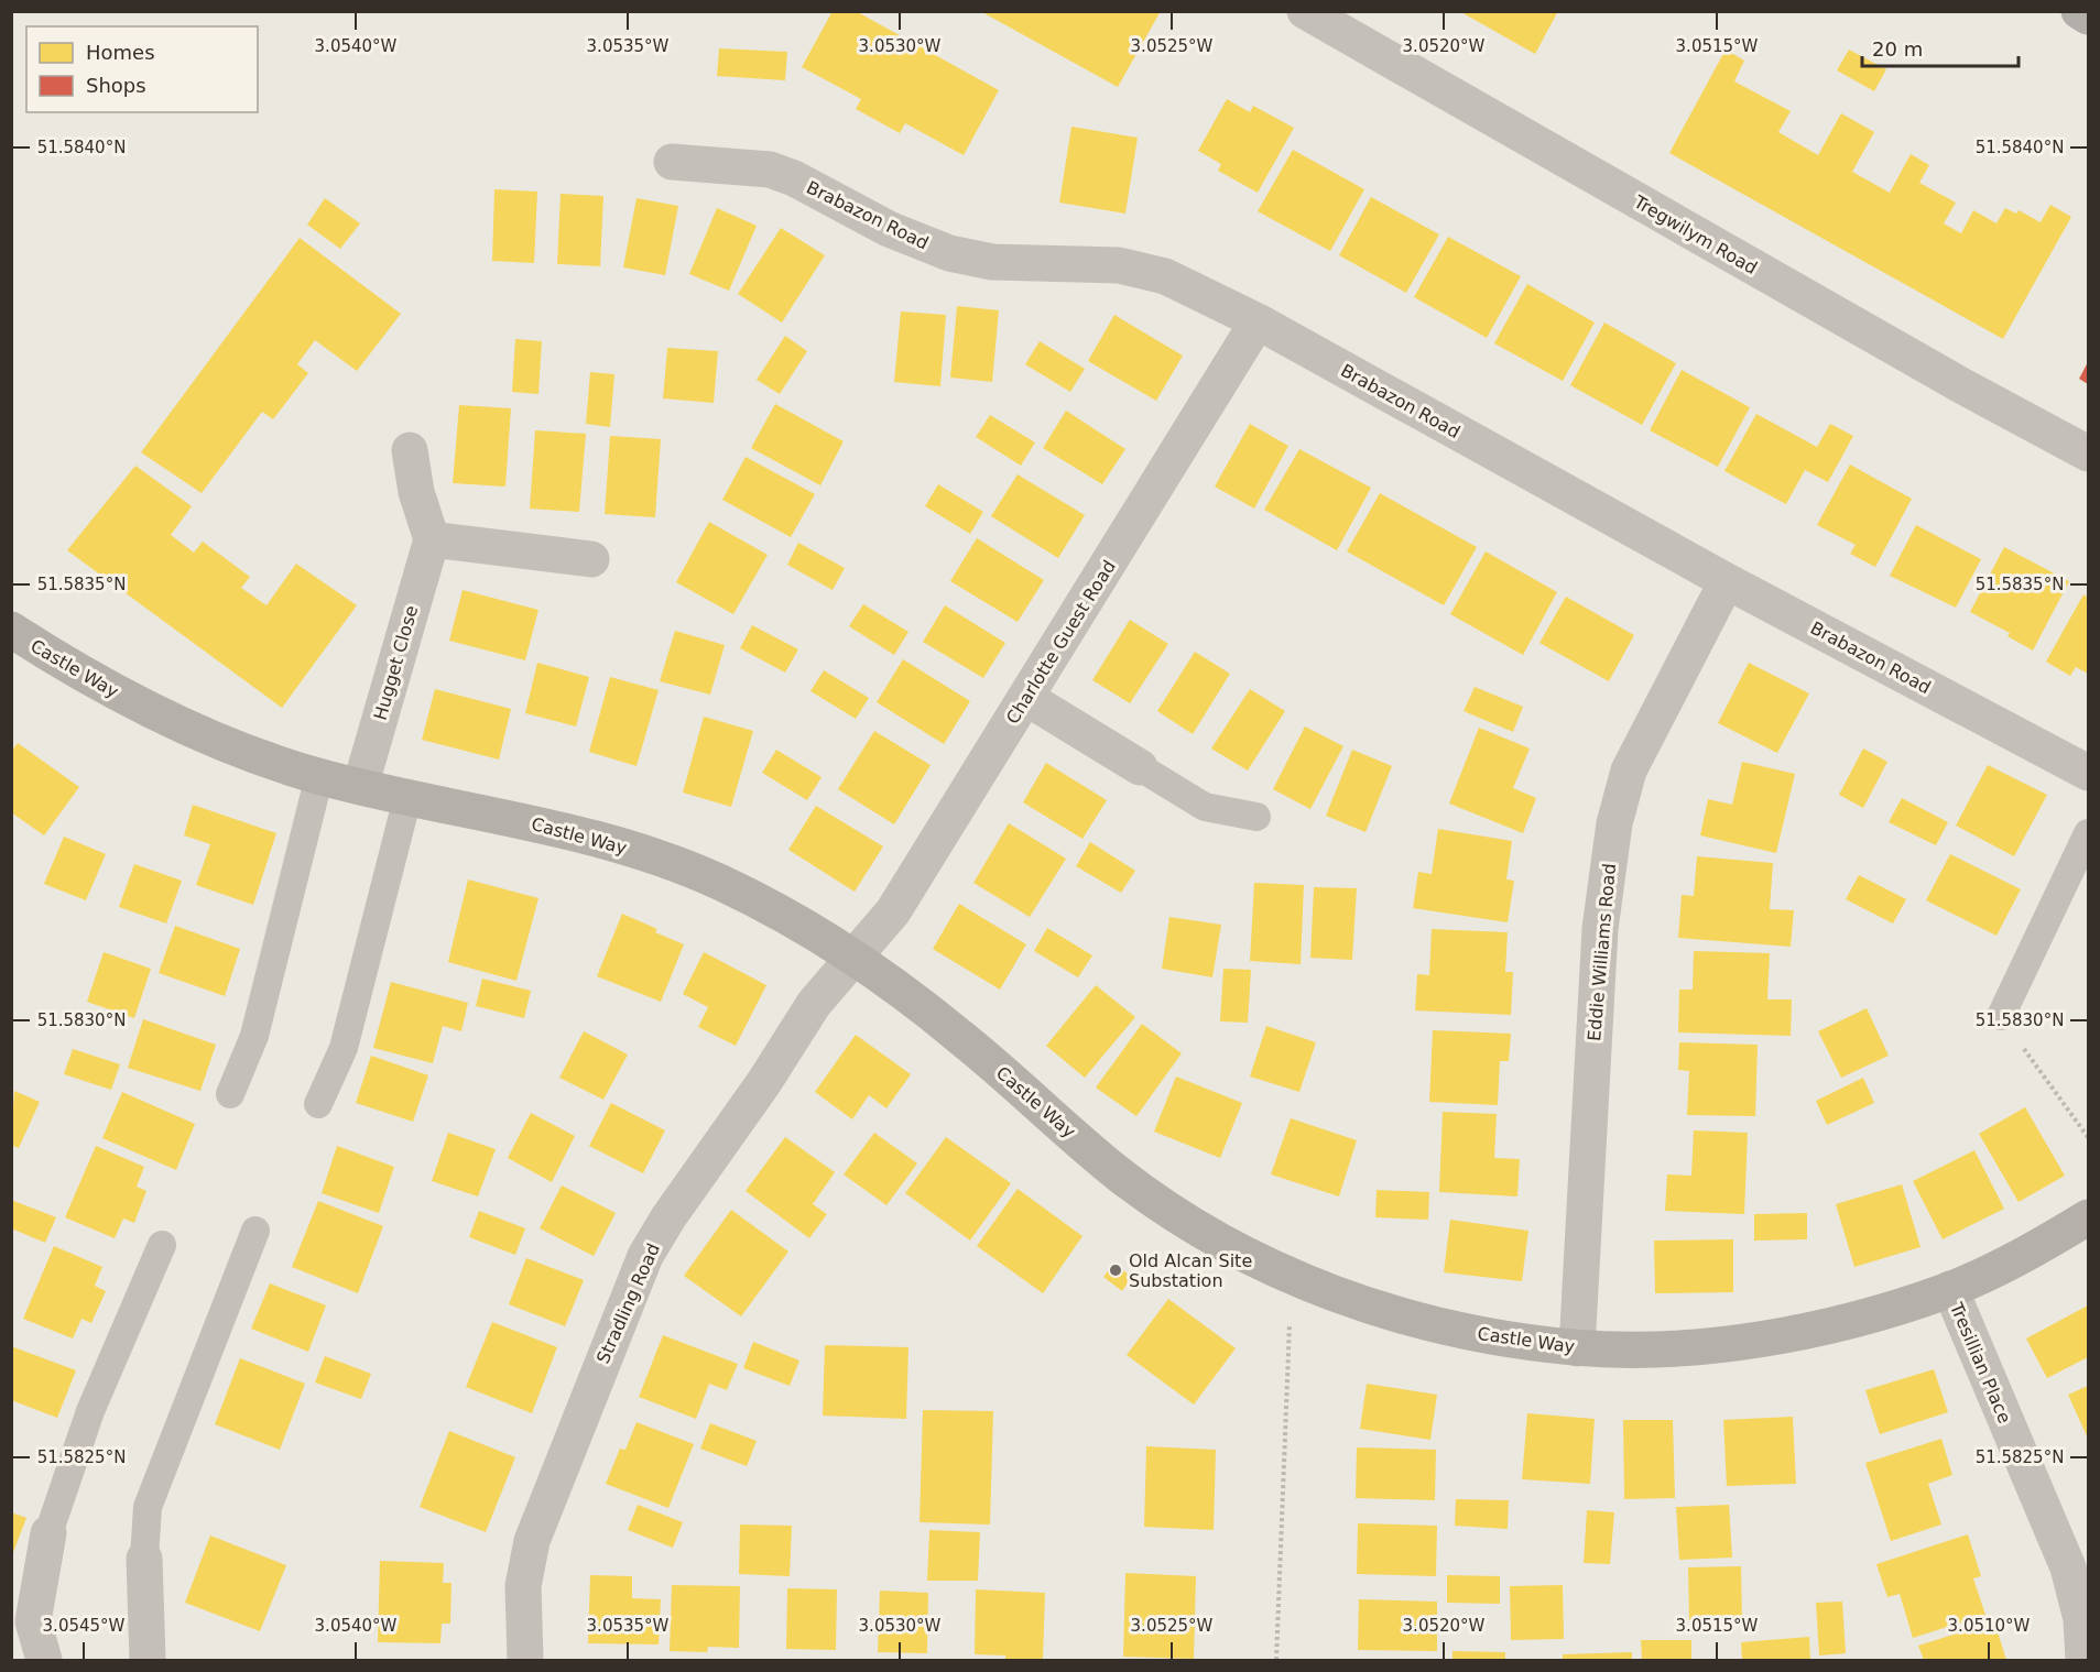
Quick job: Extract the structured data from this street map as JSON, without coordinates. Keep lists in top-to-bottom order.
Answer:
{
  "streets": {
    "street": [
      "Brabazon Road",
      "Tregwilym Road",
      "Charlotte Guest Road",
      "Hugget Close",
      "Castle Way",
      "Eddie Williams Road",
      "Stradling Road",
      "Tresillian Place"
    ]
  },
  "crossings": [
    ["Brabazon Road", "Charlotte Guest Road"],
    ["Brabazon Road", "Eddie Williams Road"],
    ["Charlotte Guest Road", "Castle Way"],
    ["Charlotte Guest Road", "Stradling Road"],
    ["Hugget Close", "Castle Way"],
    ["Castle Way", "Eddie Williams Road"],
    ["Castle Way", "Stradling Road"],
    ["Castle Way", "Tresillian Place"]
  ],
  "places": ["Old Alcan Site Substation"],
  "legend": ["Homes", "Shops"],
  "scale_bar": "20 m",
  "coordinates": [
    "3.0540°W",
    "3.0535°W",
    "3.0530°W",
    "3.0525°W",
    "3.0520°W",
    "3.0515°W",
    "51.5840°N",
    "51.5835°N",
    "51.5830°N",
    "51.5825°N",
    "3.0545°W",
    "3.0510°W"
  ]
}
